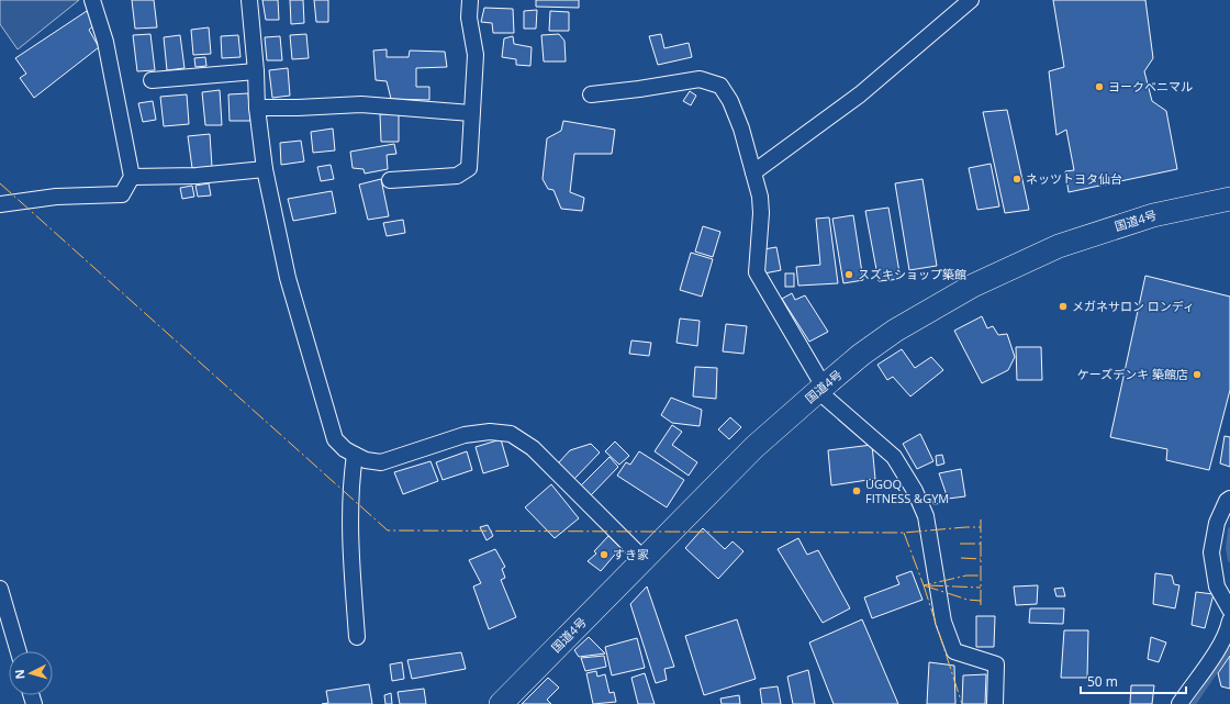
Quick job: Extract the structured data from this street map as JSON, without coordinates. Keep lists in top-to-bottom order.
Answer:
{
  "streets": {
    "highway": ["国道4号"]
  },
  "places": [
    "ヨークベニマル",
    "ネッツトヨタ仙台",
    "スズキショップ築館",
    "メガネサロン ロンディ",
    "ケーズデンキ 築館店",
    "UGOQ FITNESS &GYM",
    "すき家"
  ],
  "scale_bar": "50 m",
  "north": "left"
}
